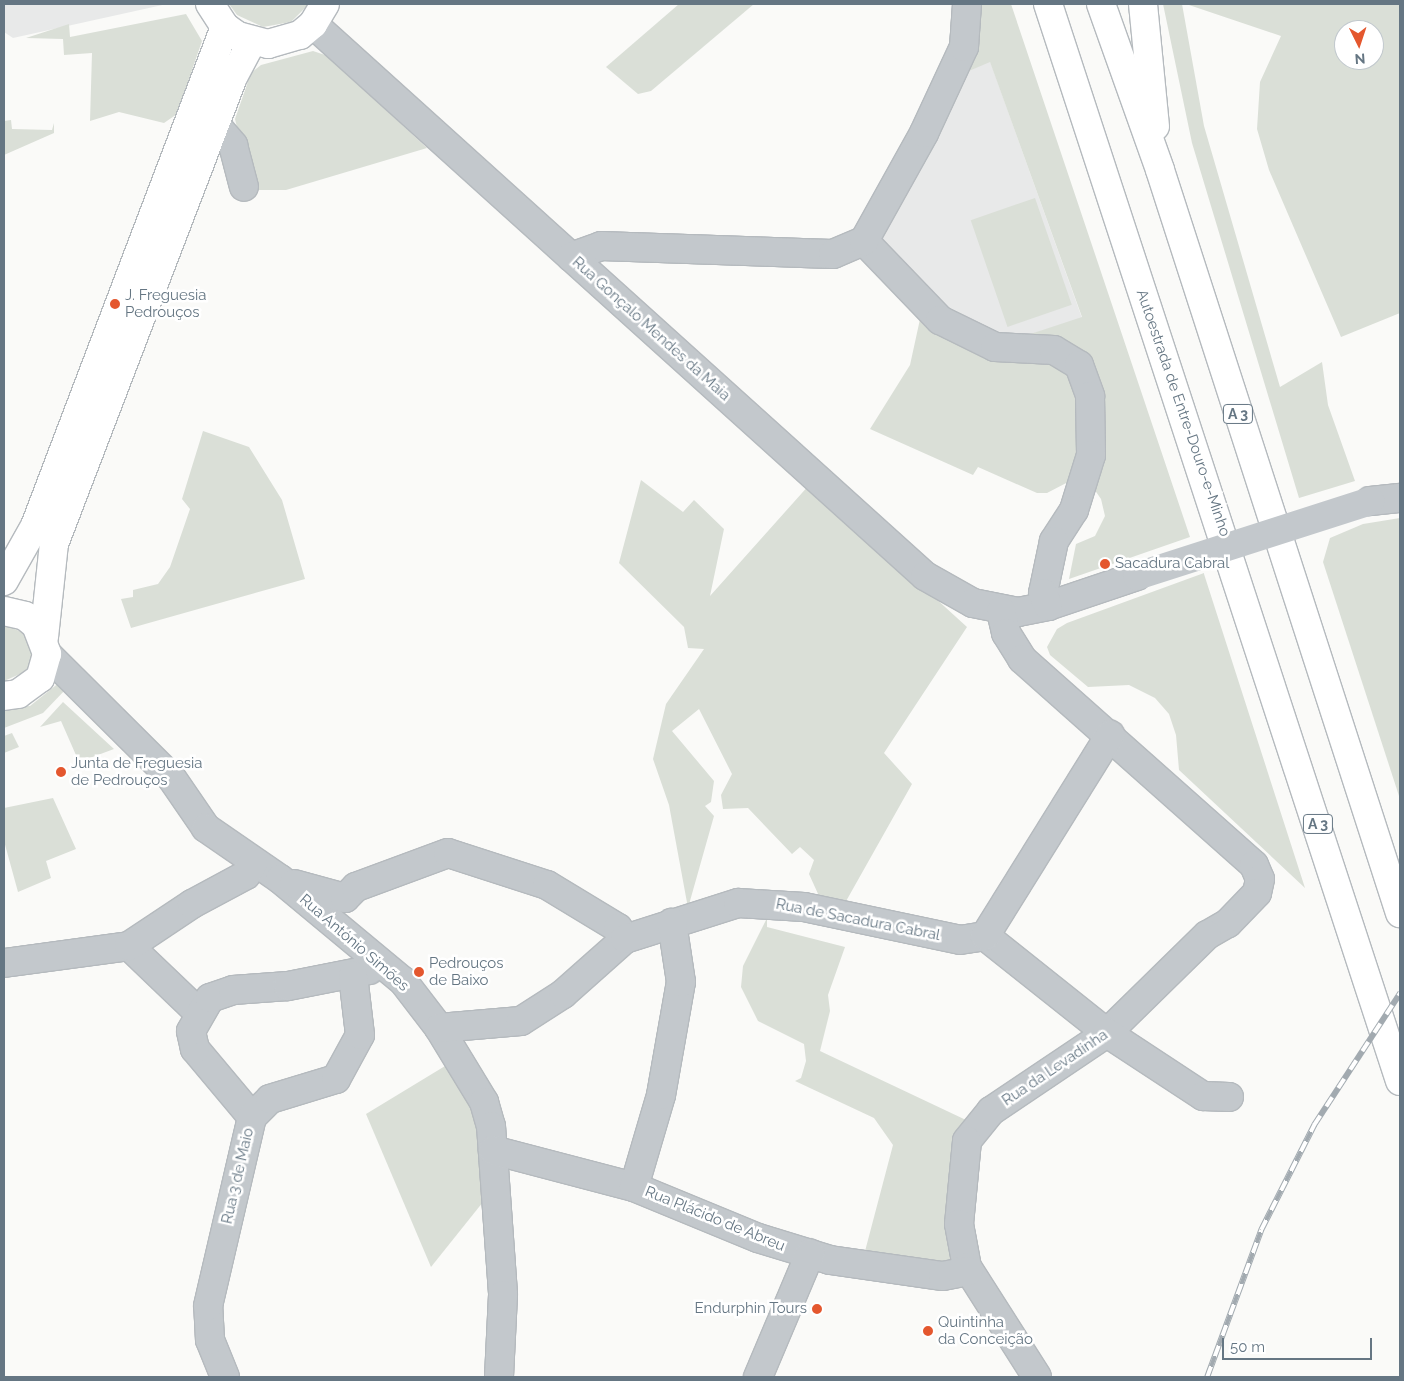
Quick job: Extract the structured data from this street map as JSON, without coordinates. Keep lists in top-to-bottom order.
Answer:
{
  "streets": {
    "main road": ["Autoestrada de Entre-Douro-e-Minho", "A 3"],
    "street": [
      "Rua Gonçalo Mendes da Maia",
      "Rua de Sacadura Cabral",
      "Rua António Simões",
      "Rua da Levadinha",
      "Rua 3 de Maio",
      "Rua Plácido de Abreu"
    ]
  },
  "crossings": [
    ["Rua de Sacadura Cabral", "Rua António Simões"],
    ["Rua António Simões", "Rua Plácido de Abreu"],
    ["Rua da Levadinha", "Rua Plácido de Abreu"]
  ],
  "places": [
    "J. Freguesia Pedrouços",
    "Sacadura Cabral",
    "Junta de Freguesia de Pedrouços",
    "Pedrouços de Baixo",
    "Endurphin Tours",
    "Quintinha da Conceição"
  ],
  "scale_bar": "50 m",
  "north": "bottom"
}
